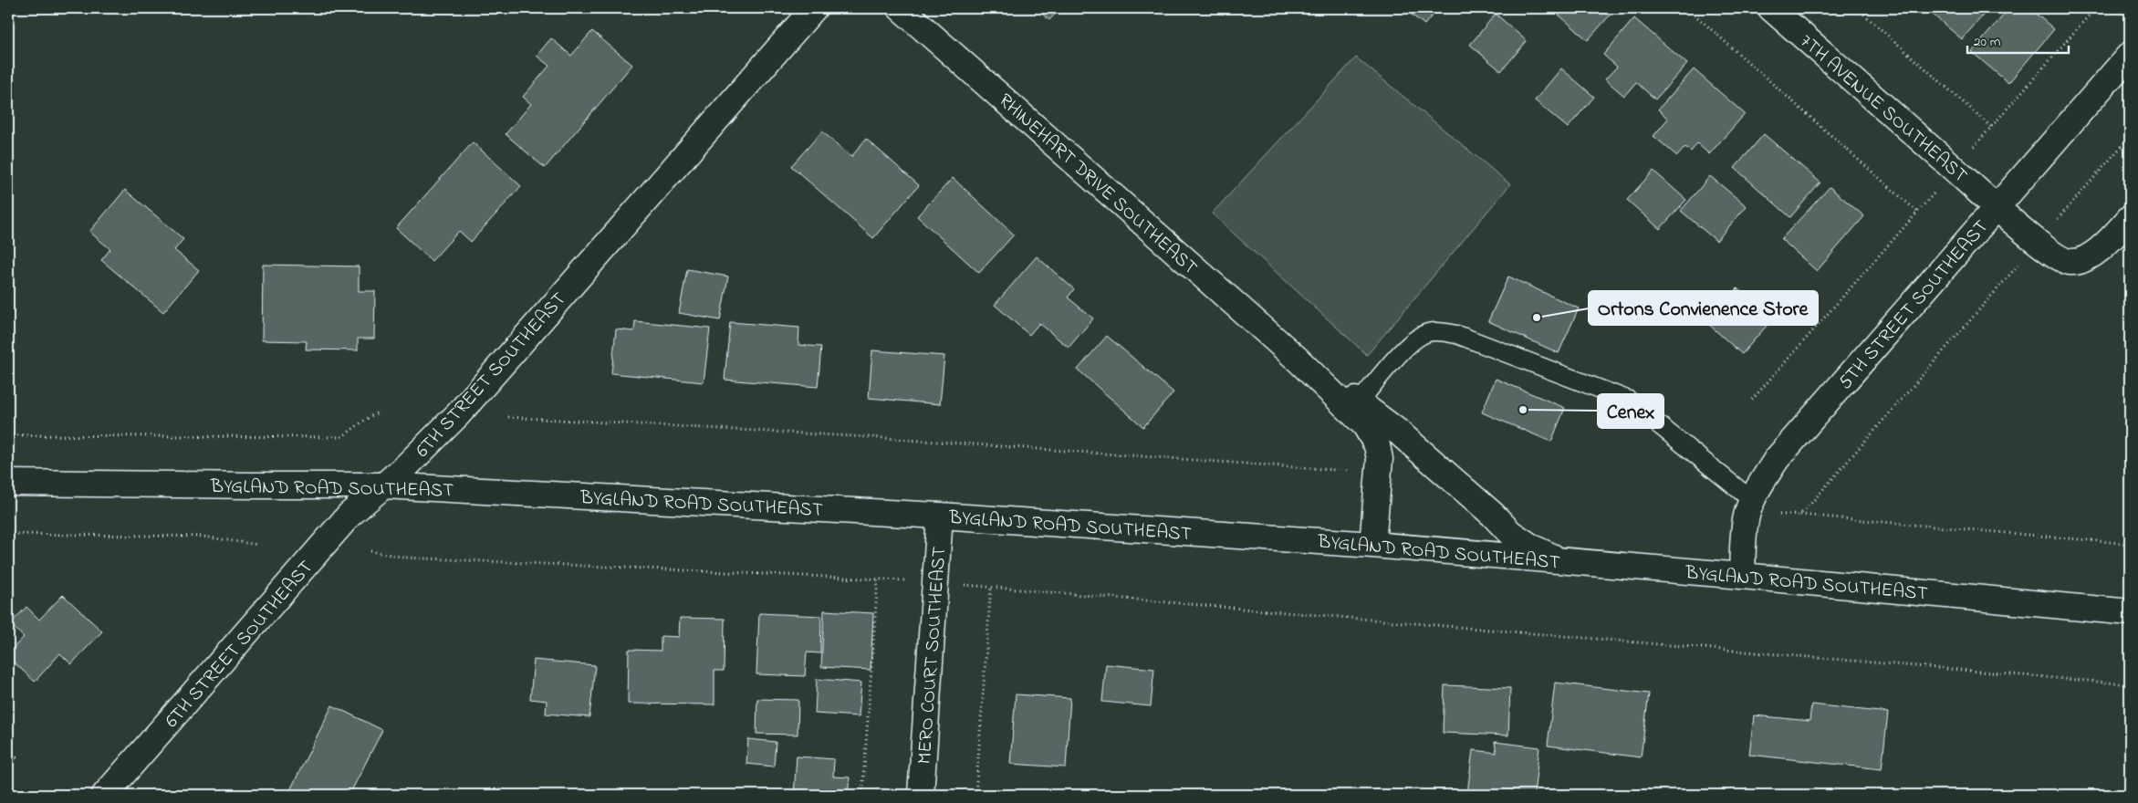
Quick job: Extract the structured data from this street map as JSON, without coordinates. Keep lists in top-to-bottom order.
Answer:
{
  "streets": {
    "street": [
      "7TH AVENUE SOUTHEAST",
      "RHINEHART DRIVE SOUTHEAST",
      "5TH STREET SOUTHEAST",
      "6TH STREET SOUTHEAST",
      "BYGLAND ROAD SOUTHEAST",
      "MERO COURT SOUTHEAST"
    ]
  },
  "crossings": [
    ["7TH AVENUE SOUTHEAST", "5TH STREET SOUTHEAST"],
    ["RHINEHART DRIVE SOUTHEAST", "BYGLAND ROAD SOUTHEAST"],
    ["5TH STREET SOUTHEAST", "BYGLAND ROAD SOUTHEAST"],
    ["6TH STREET SOUTHEAST", "BYGLAND ROAD SOUTHEAST"],
    ["BYGLAND ROAD SOUTHEAST", "MERO COURT SOUTHEAST"]
  ],
  "places": ["Ortons Convienence Store", "Cenex"],
  "scale_bar": "20 m"
}
